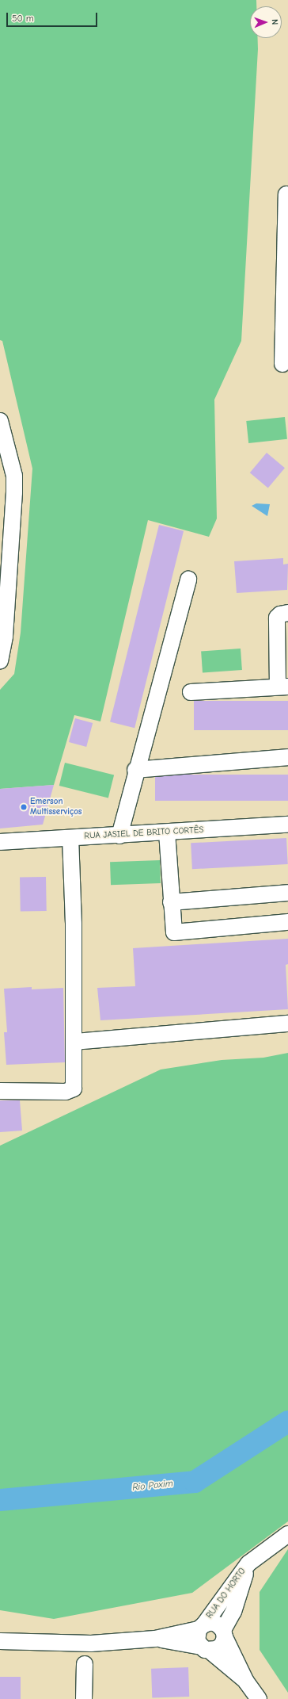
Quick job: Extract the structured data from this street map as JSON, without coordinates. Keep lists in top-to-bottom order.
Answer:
{
  "streets": {
    "street": ["RUA JASIEL DE BRITO CORTÊS", "RUA DO HORTO"]
  },
  "water": ["Rio Poxim"],
  "places": ["Emerson Multisserviços"],
  "scale_bar": "50 m",
  "north": "right"
}
